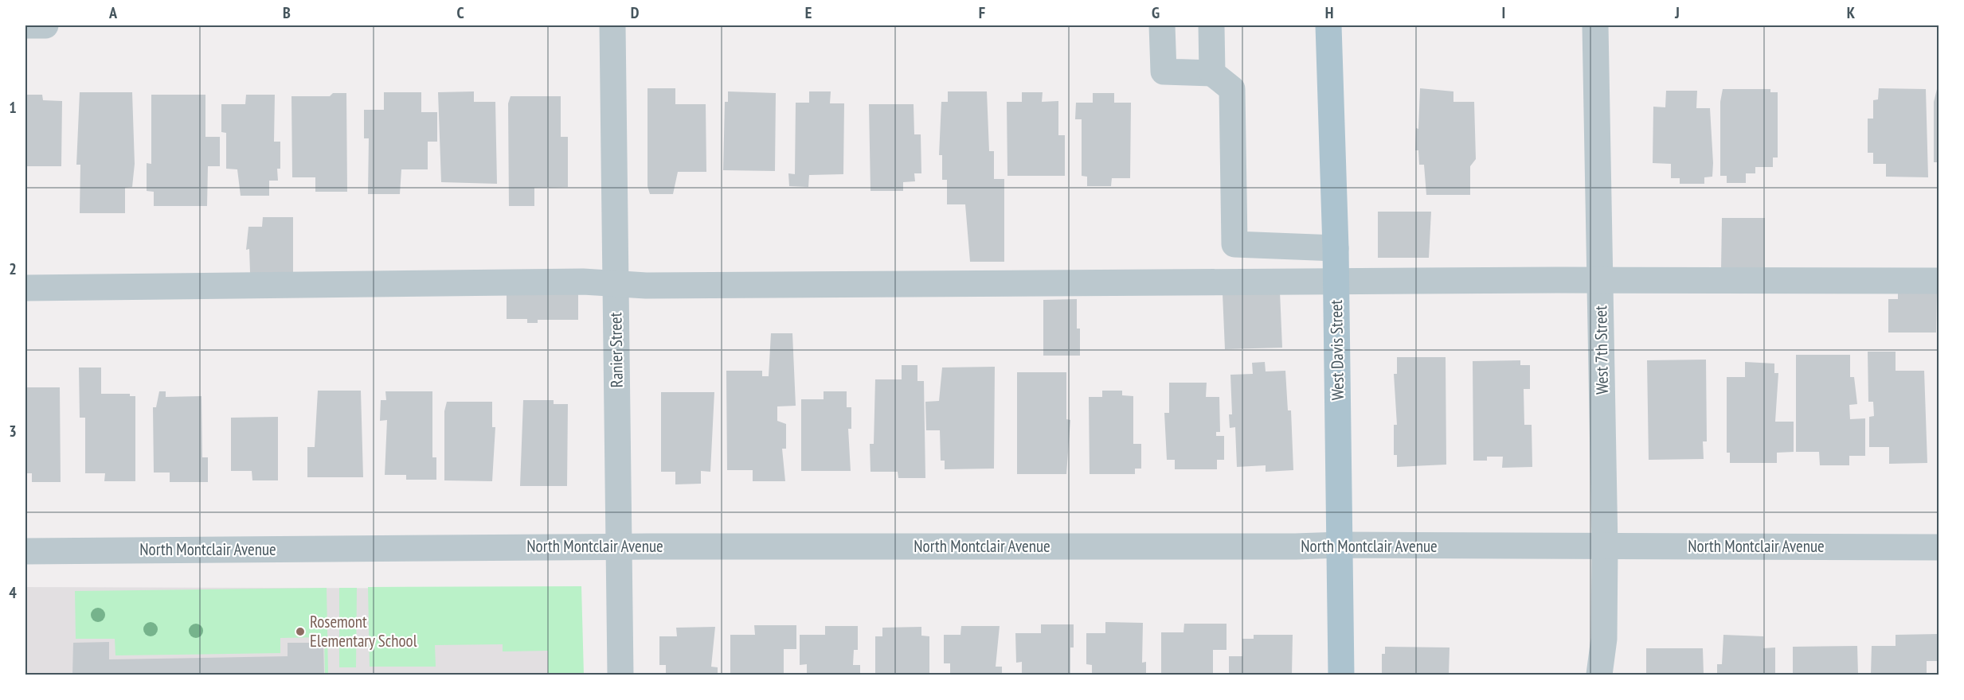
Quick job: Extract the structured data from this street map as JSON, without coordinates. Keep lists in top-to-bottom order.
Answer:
{
  "streets": {
    "main road": ["West Davis Street"],
    "street": ["Ranier Street", "West 7th Street", "North Montclair Avenue"]
  },
  "crossings": [
    ["Ranier Street", "North Montclair Avenue"],
    ["West Davis Street", "North Montclair Avenue"],
    ["West 7th Street", "North Montclair Avenue"]
  ],
  "places": ["Rosemont Elementary School"],
  "grid": {
    "columns": [
      "A",
      "B",
      "C",
      "D",
      "E",
      "F",
      "G",
      "H",
      "I",
      "J",
      "K"
    ],
    "rows": [
      "1",
      "2",
      "3",
      "4"
    ]
  }
}
